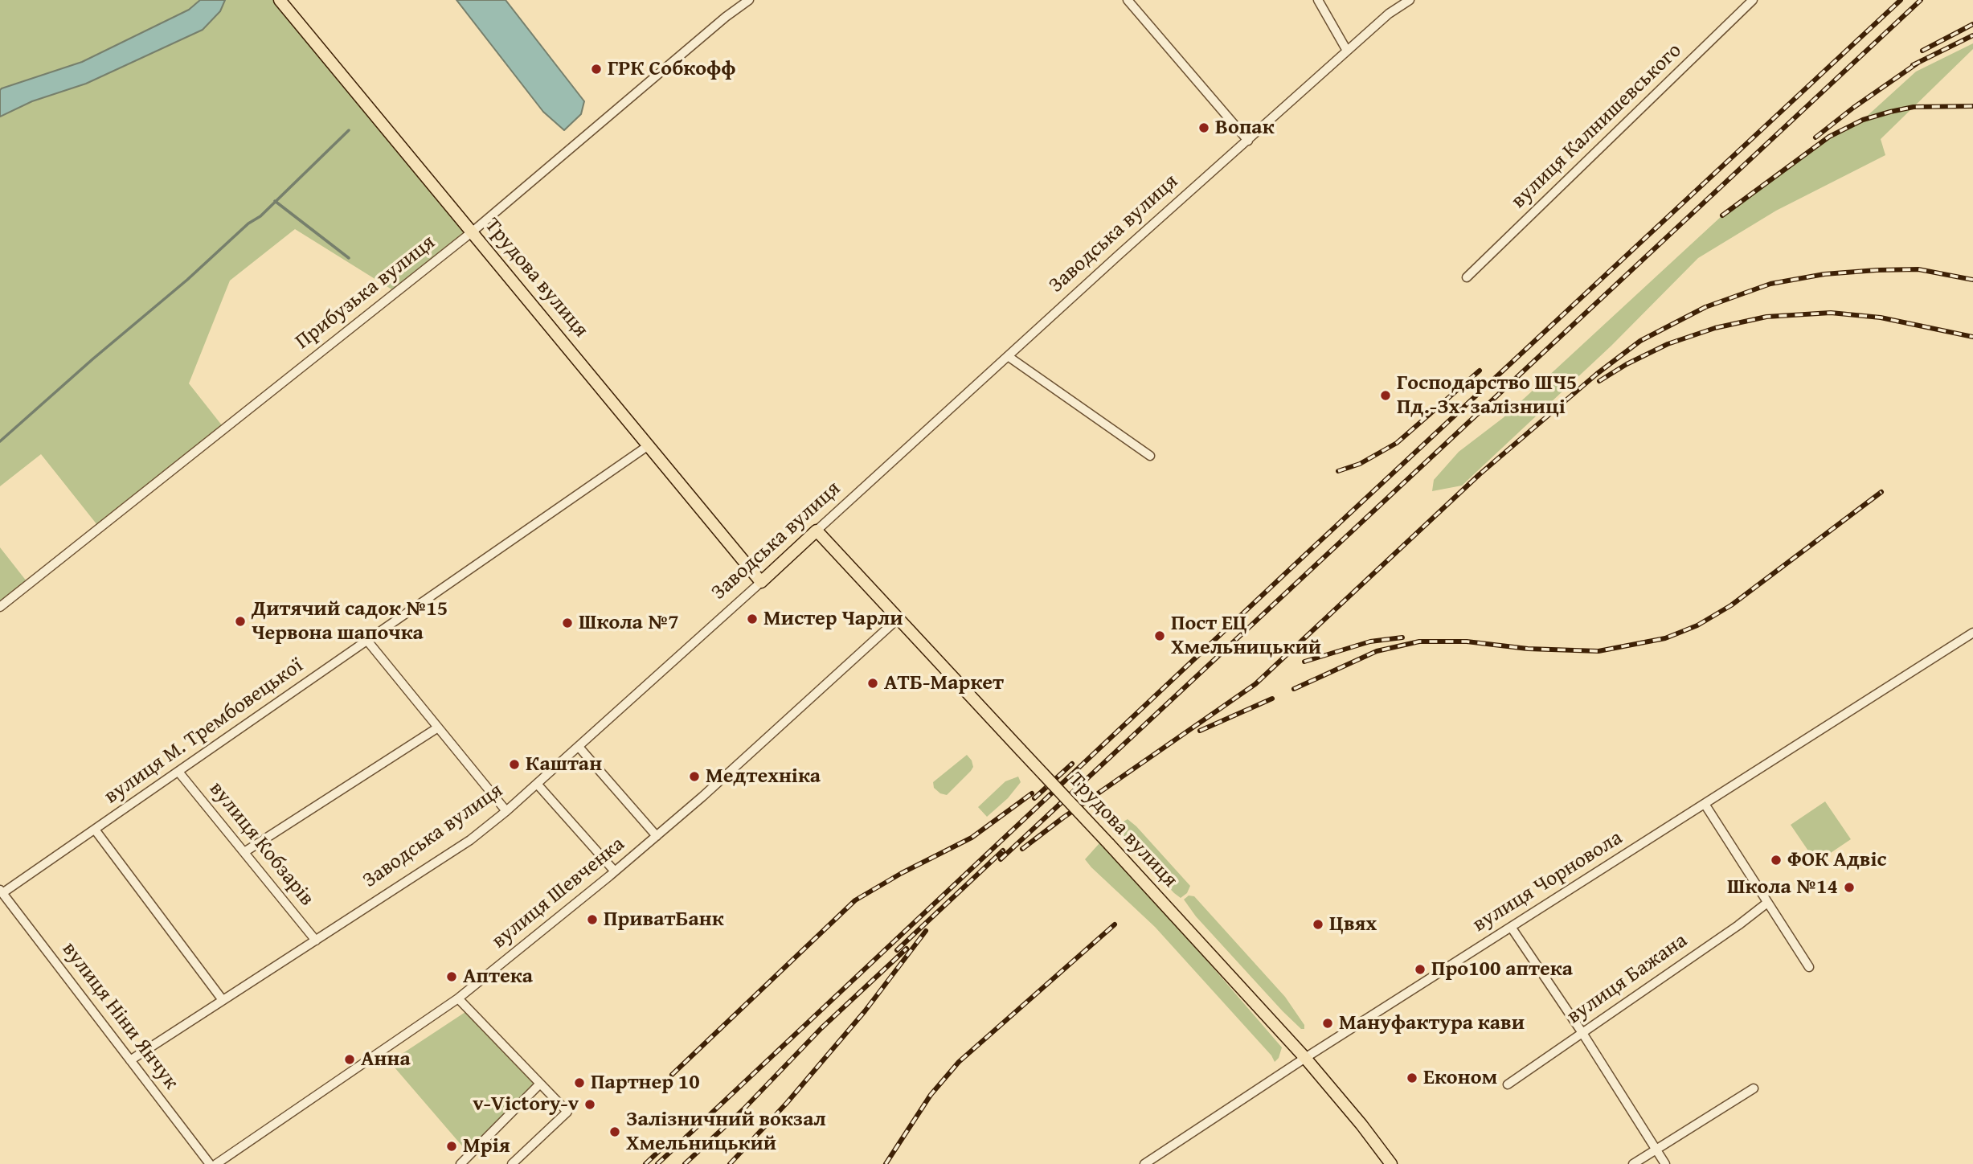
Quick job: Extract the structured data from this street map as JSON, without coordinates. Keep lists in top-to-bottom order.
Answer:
{
  "streets": {
    "main road": ["Заводська вулиця", "Трудова вулиця"],
    "street": [
      "вулиця Калнишевського",
      "Прибузька вулиця",
      "вулиця М. Трембовецької",
      "вулиця Кобзарів",
      "вулиця Чорновола",
      "вулиця Шевченка",
      "вулиця Бажана",
      "вулиця Ніни Янчук"
    ]
  },
  "crossings": [
    ["Заводська вулиця", "Трудова вулиця"],
    ["Заводська вулиця", "вулиця Кобзарів"],
    ["Заводська вулиця", "вулиця Ніни Янчук"],
    ["Трудова вулиця", "Прибузька вулиця"],
    ["Трудова вулиця", "вулиця М. Трембовецької"],
    ["Трудова вулиця", "вулиця Чорновола"],
    ["Трудова вулиця", "вулиця Шевченка"],
    ["вулиця М. Трембовецької", "вулиця Кобзарів"],
    ["вулиця М. Трембовецької", "вулиця Ніни Янчук"]
  ],
  "places": [
    "ГРК Собкофф",
    "Вопак",
    "Господарство ШЧ5 Пд.-Зх. залізниці",
    "Мистер Чарли",
    "Дитячий садок №15 Червона шапочка",
    "Школа №7",
    "Пост ЕЦ Хмельницький",
    "АТБ-Маркет",
    "Каштан",
    "Медтехніка",
    "ФОК Адвіс",
    "Школа №14",
    "ПриватБанк",
    "Цвях",
    "Про100 аптека",
    "Аптека",
    "Мануфактура кави",
    "Анна",
    "Економ",
    "Партнер 10",
    "v-Victory-v",
    "Залізничний вокзал Хмельницький",
    "Мрія"
  ]
}
